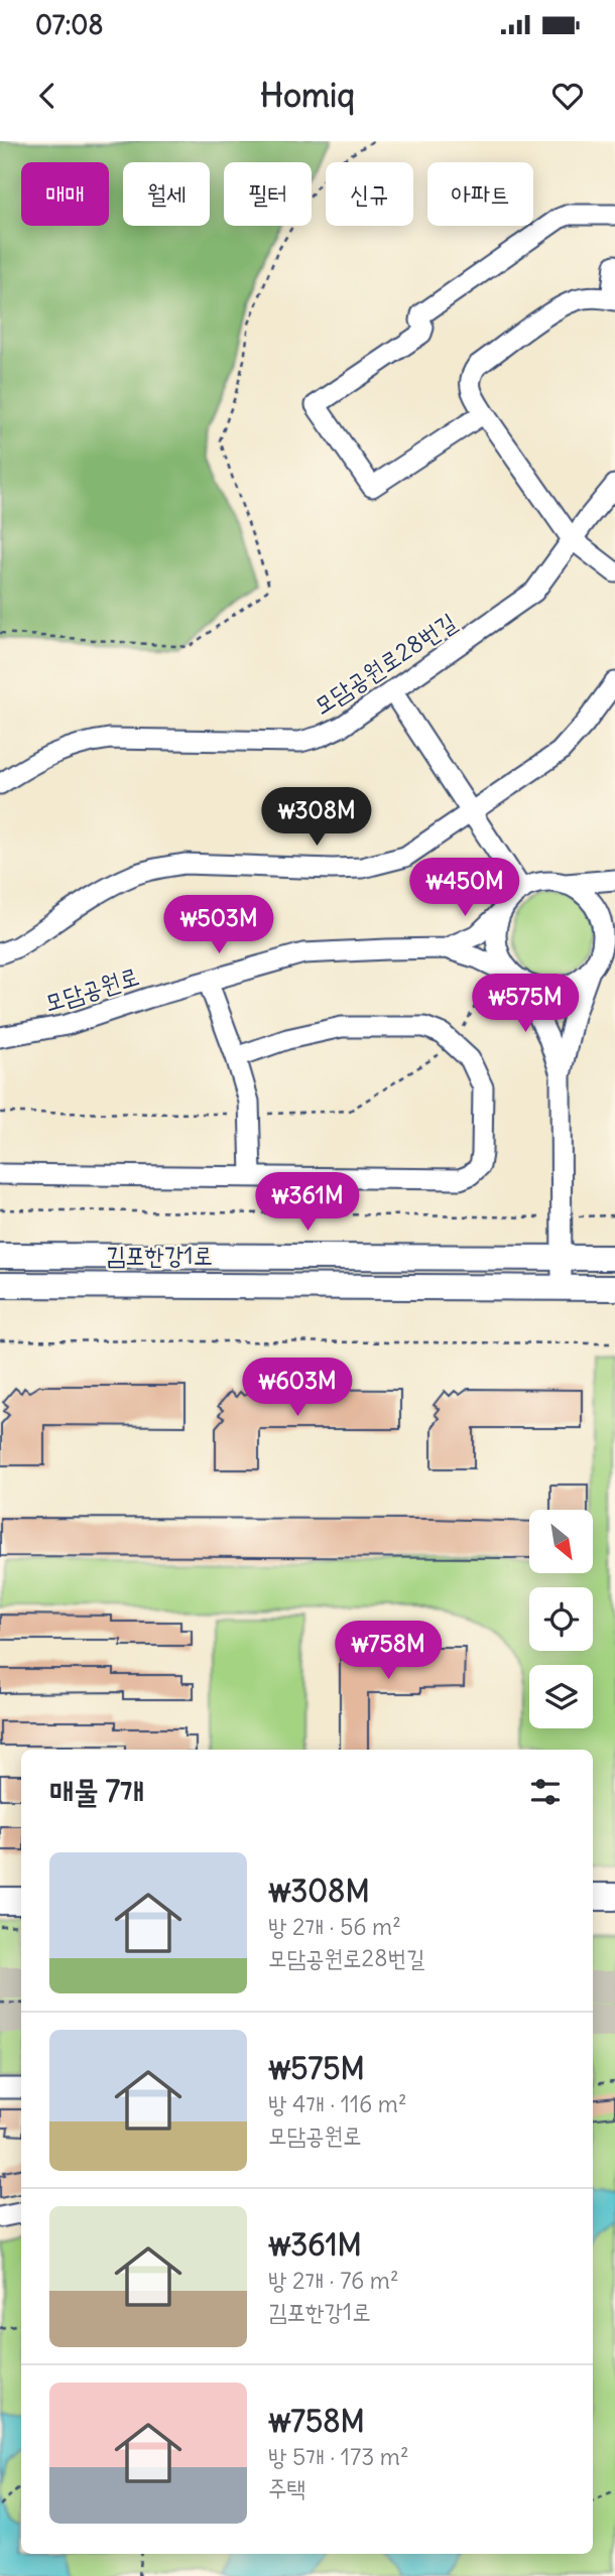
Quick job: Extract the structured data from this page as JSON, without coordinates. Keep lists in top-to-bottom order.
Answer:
{
  "streets": {
    "street": ["모담공원로28번길", "모담공원로", "김포한강1로"]
  },
  "north": "bottom right",
  "page": {
    "status": "07:08",
    "header": "Homiq",
    "chip": [
      "매매",
      "월세",
      "필터",
      "신규",
      "아파트"
    ],
    "price": [
      "₩308M",
      "₩450M",
      "₩503M",
      "₩575M",
      "₩361M",
      "₩603M",
      "₩758M"
    ],
    "heading": "매물 7개",
    "list": [
      {
        "name": "₩308M",
        "note": "방 2개 · 56 m² · 모담공원로28번길"
      },
      {
        "name": "₩575M",
        "note": "방 4개 · 116 m² · 모담공원로"
      },
      {
        "name": "₩361M",
        "note": "방 2개 · 76 m² · 김포한강1로"
      },
      {
        "name": "₩758M",
        "note": "방 5개 · 173 m² · 주택"
      }
    ]
  }
}
